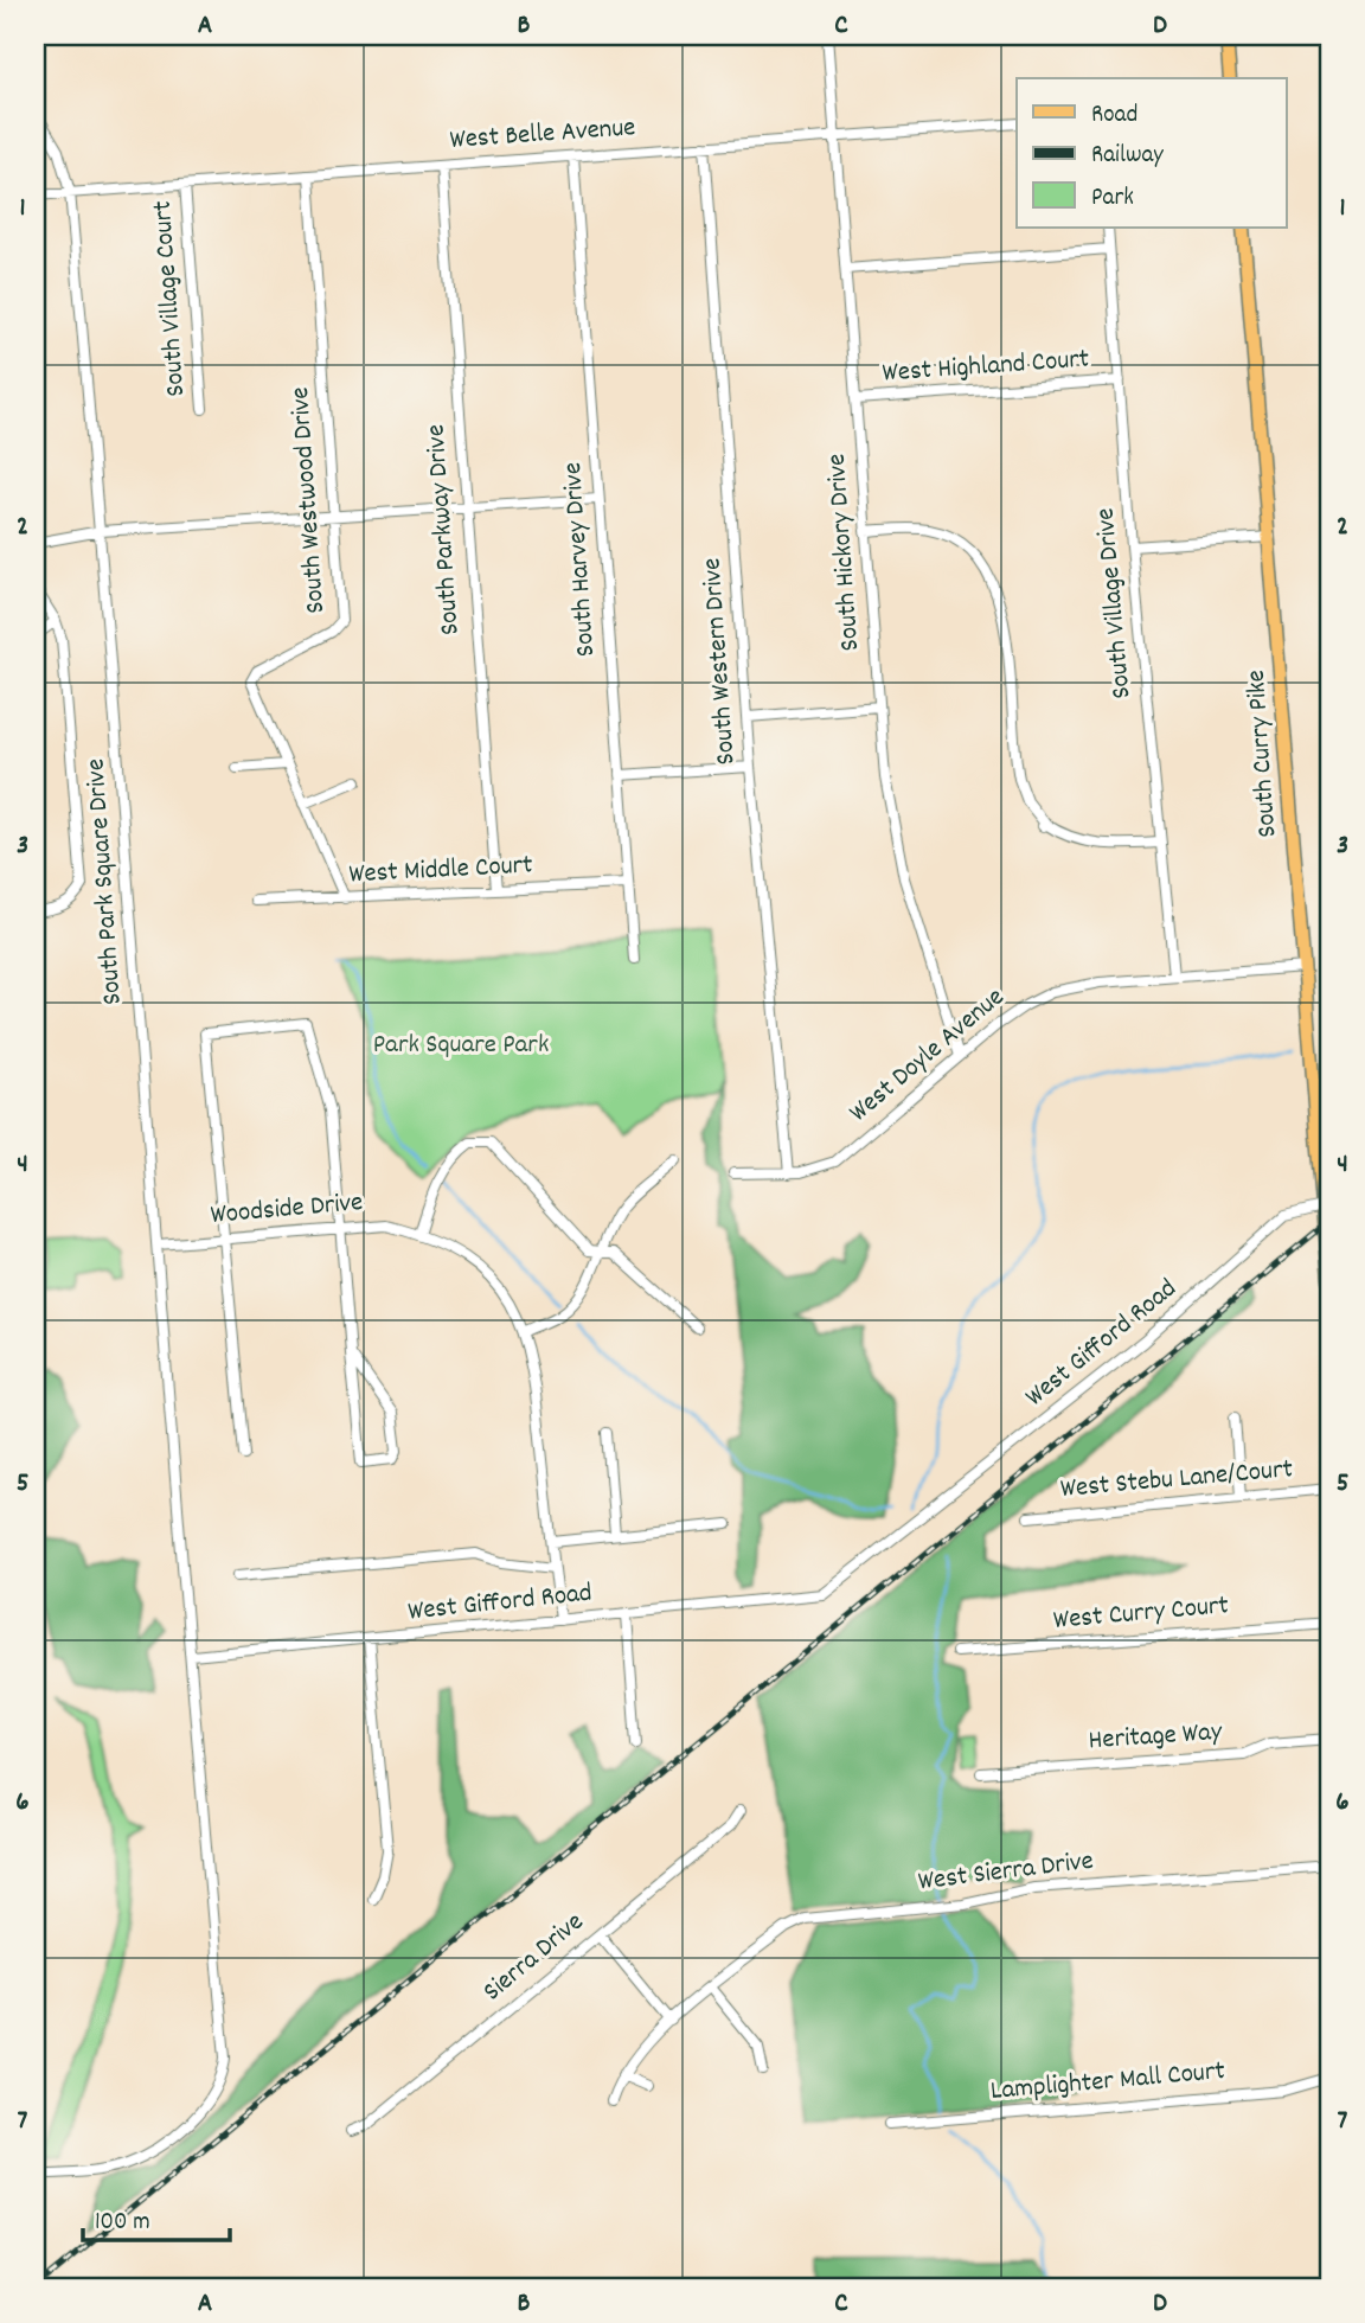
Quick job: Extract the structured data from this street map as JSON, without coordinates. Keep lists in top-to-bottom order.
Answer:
{
  "streets": {
    "main road": ["South Curry Pike"],
    "street": [
      "West Belle Avenue",
      "South Village Court",
      "West Highland Court",
      "South Westwood Drive",
      "South Parkway Drive",
      "South Hickory Drive",
      "South Harvey Drive",
      "South Village Drive",
      "South Western Drive",
      "West Middle Court",
      "South Park Square Drive",
      "West Doyle Avenue",
      "Woodside Drive",
      "West Gifford Road",
      "West Stebu Lane/Court",
      "West Curry Court",
      "Heritage Way",
      "West Sierra Drive",
      "Sierra Drive",
      "Lamplighter Mall Court"
    ]
  },
  "crossings": [
    ["West Belle Avenue", "South Village Court"],
    ["West Belle Avenue", "South Westwood Drive"],
    ["West Belle Avenue", "South Parkway Drive"],
    ["West Belle Avenue", "South Hickory Drive"],
    ["West Belle Avenue", "South Harvey Drive"],
    ["West Belle Avenue", "South Western Drive"],
    ["West Belle Avenue", "South Park Square Drive"],
    ["West Highland Court", "South Hickory Drive"],
    ["West Highland Court", "South Village Drive"],
    ["South Westwood Drive", "West Middle Court"],
    ["South Parkway Drive", "West Middle Court"],
    ["South Hickory Drive", "West Doyle Avenue"],
    ["South Harvey Drive", "West Middle Court"],
    ["South Village Drive", "West Doyle Avenue"],
    ["South Western Drive", "West Doyle Avenue"],
    ["South Curry Pike", "West Doyle Avenue"],
    ["South Curry Pike", "West Gifford Road"],
    ["South Park Square Drive", "Woodside Drive"],
    ["South Park Square Drive", "West Gifford Road"]
  ],
  "parks": ["Park Square Park"],
  "legend": ["Road", "Railway", "Park"],
  "scale_bar": "100 m",
  "grid": {
    "columns": [
      "A",
      "B",
      "C",
      "D"
    ],
    "rows": [
      "1",
      "2",
      "3",
      "4",
      "5",
      "6",
      "7"
    ]
  }
}
